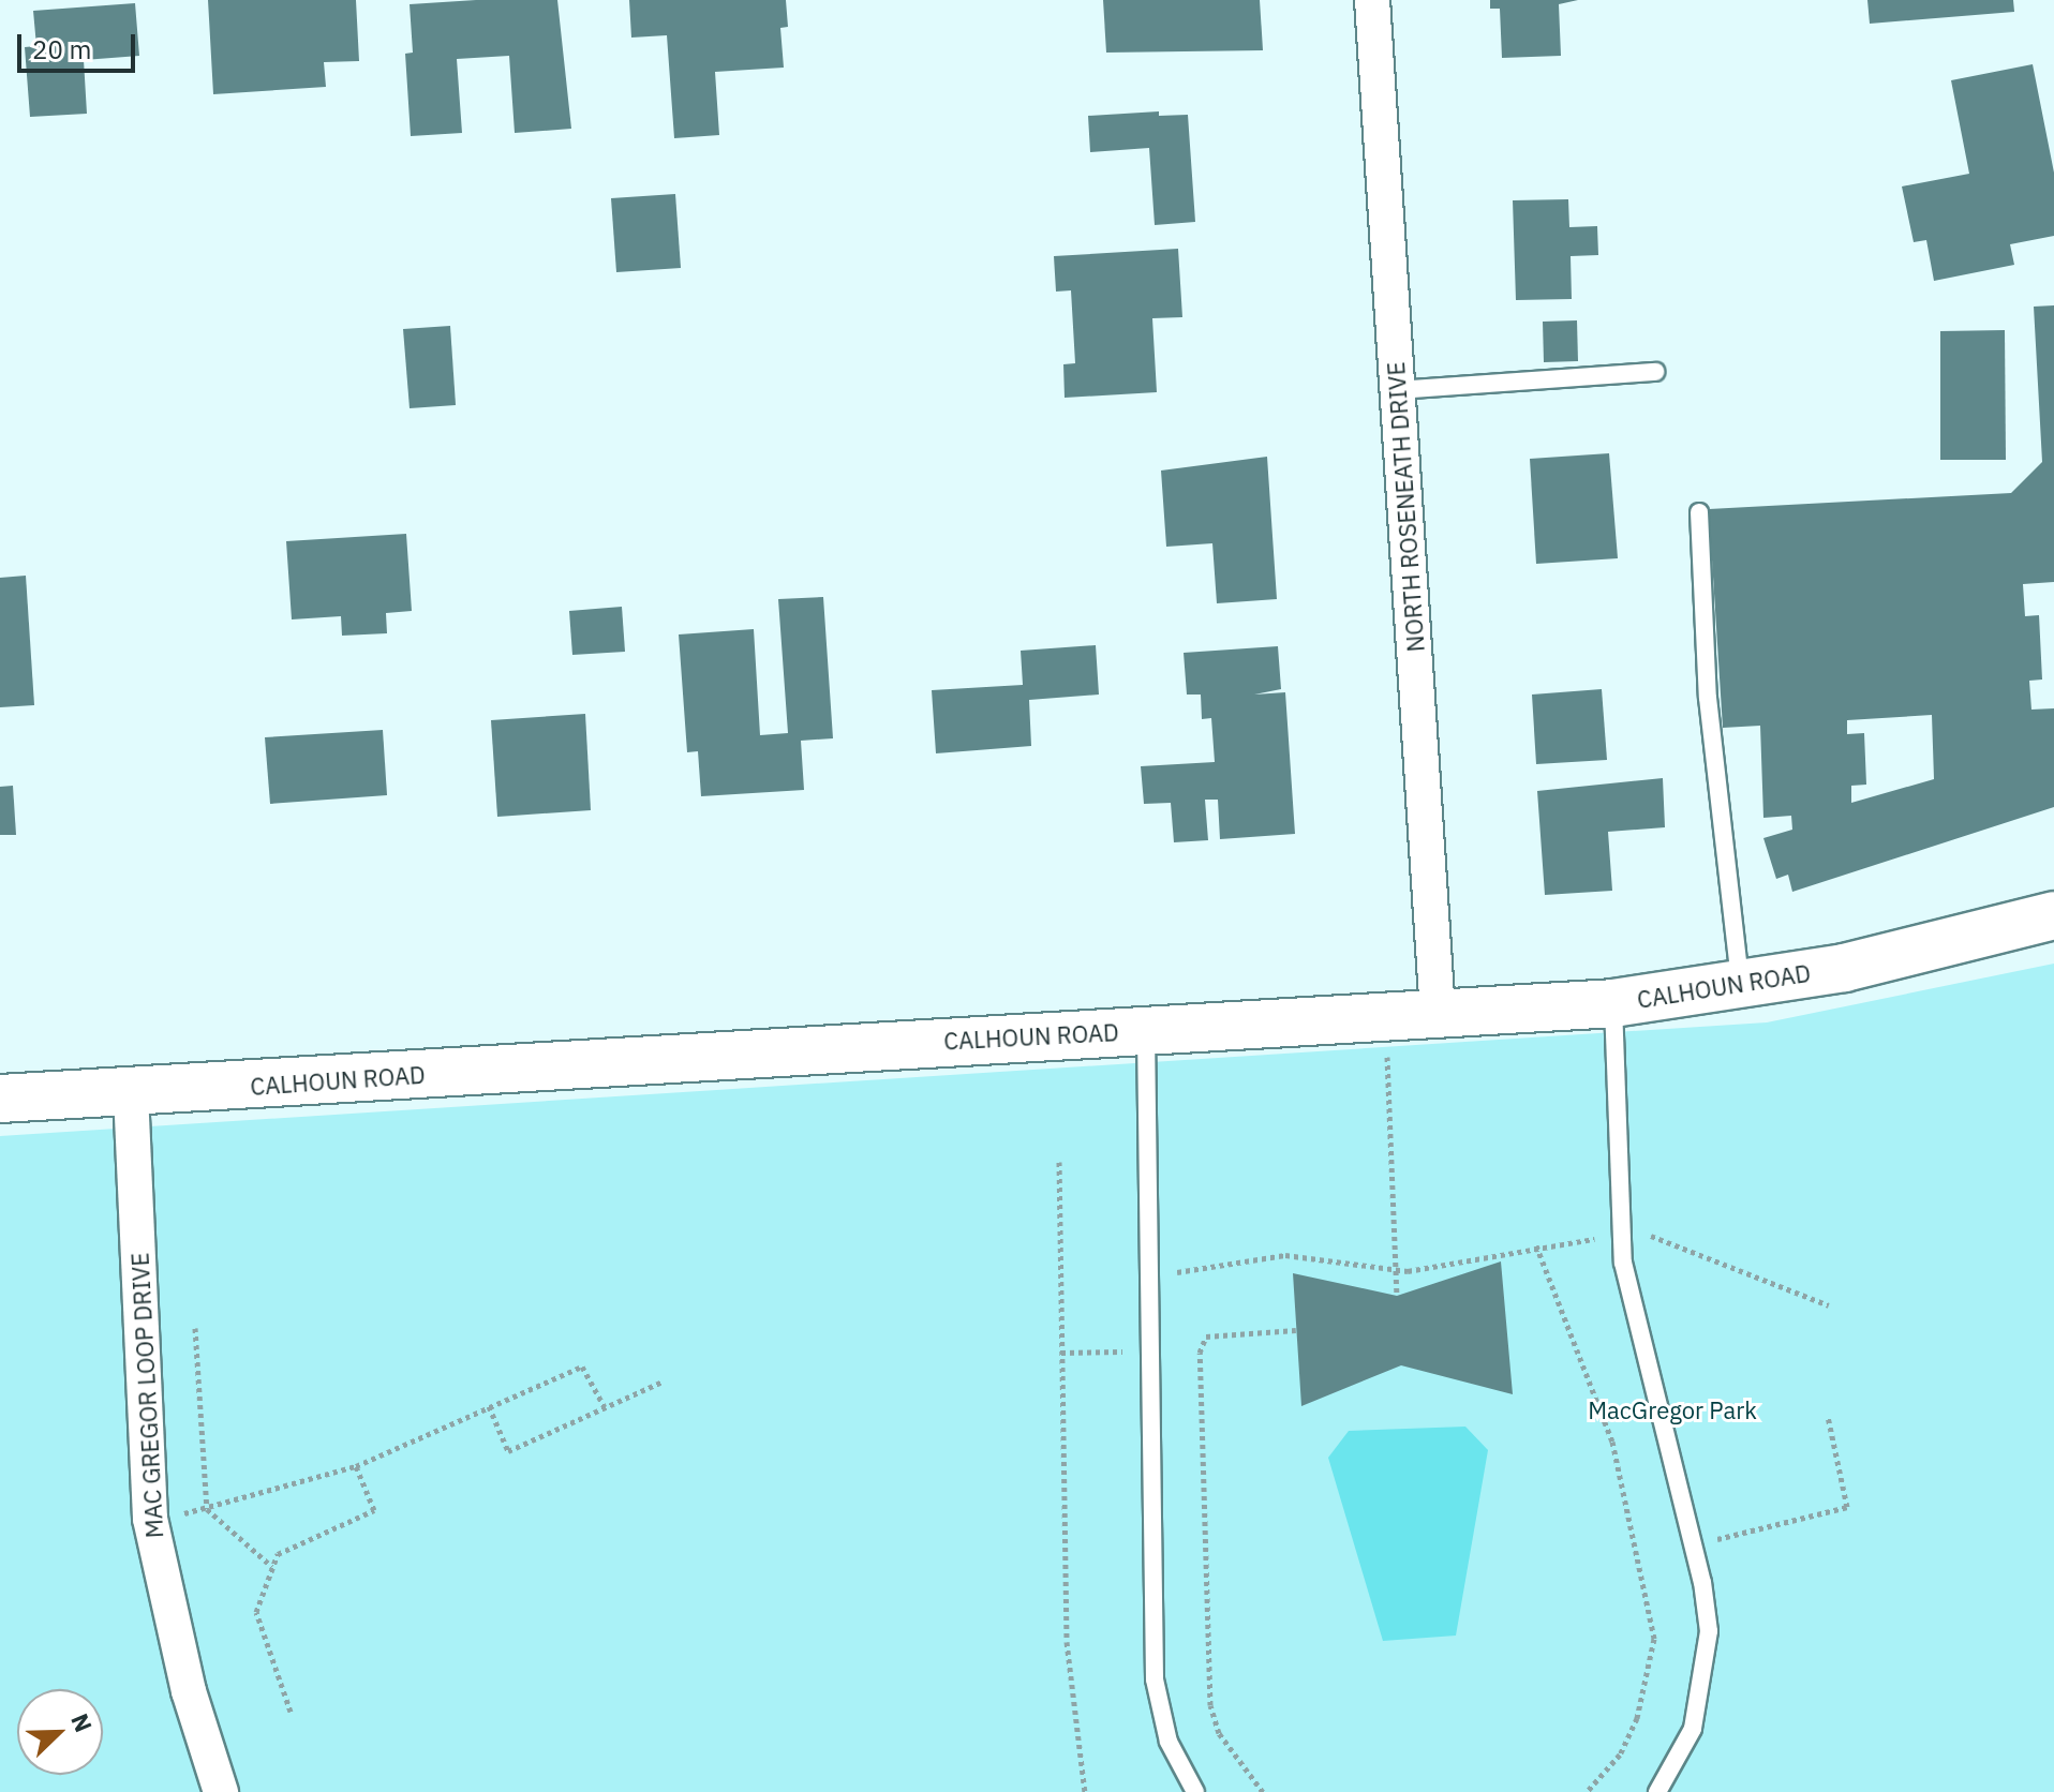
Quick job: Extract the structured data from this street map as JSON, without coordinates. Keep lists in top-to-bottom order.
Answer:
{
  "streets": {
    "street": ["NORTH ROSENEATH DRIVE", "CALHOUN ROAD", "MAC GREGOR LOOP DRIVE"]
  },
  "crossings": [
    ["NORTH ROSENEATH DRIVE", "CALHOUN ROAD"],
    ["CALHOUN ROAD", "MAC GREGOR LOOP DRIVE"]
  ],
  "parks": ["MacGregor Park"],
  "scale_bar": "20 m",
  "north": "top right"
}
